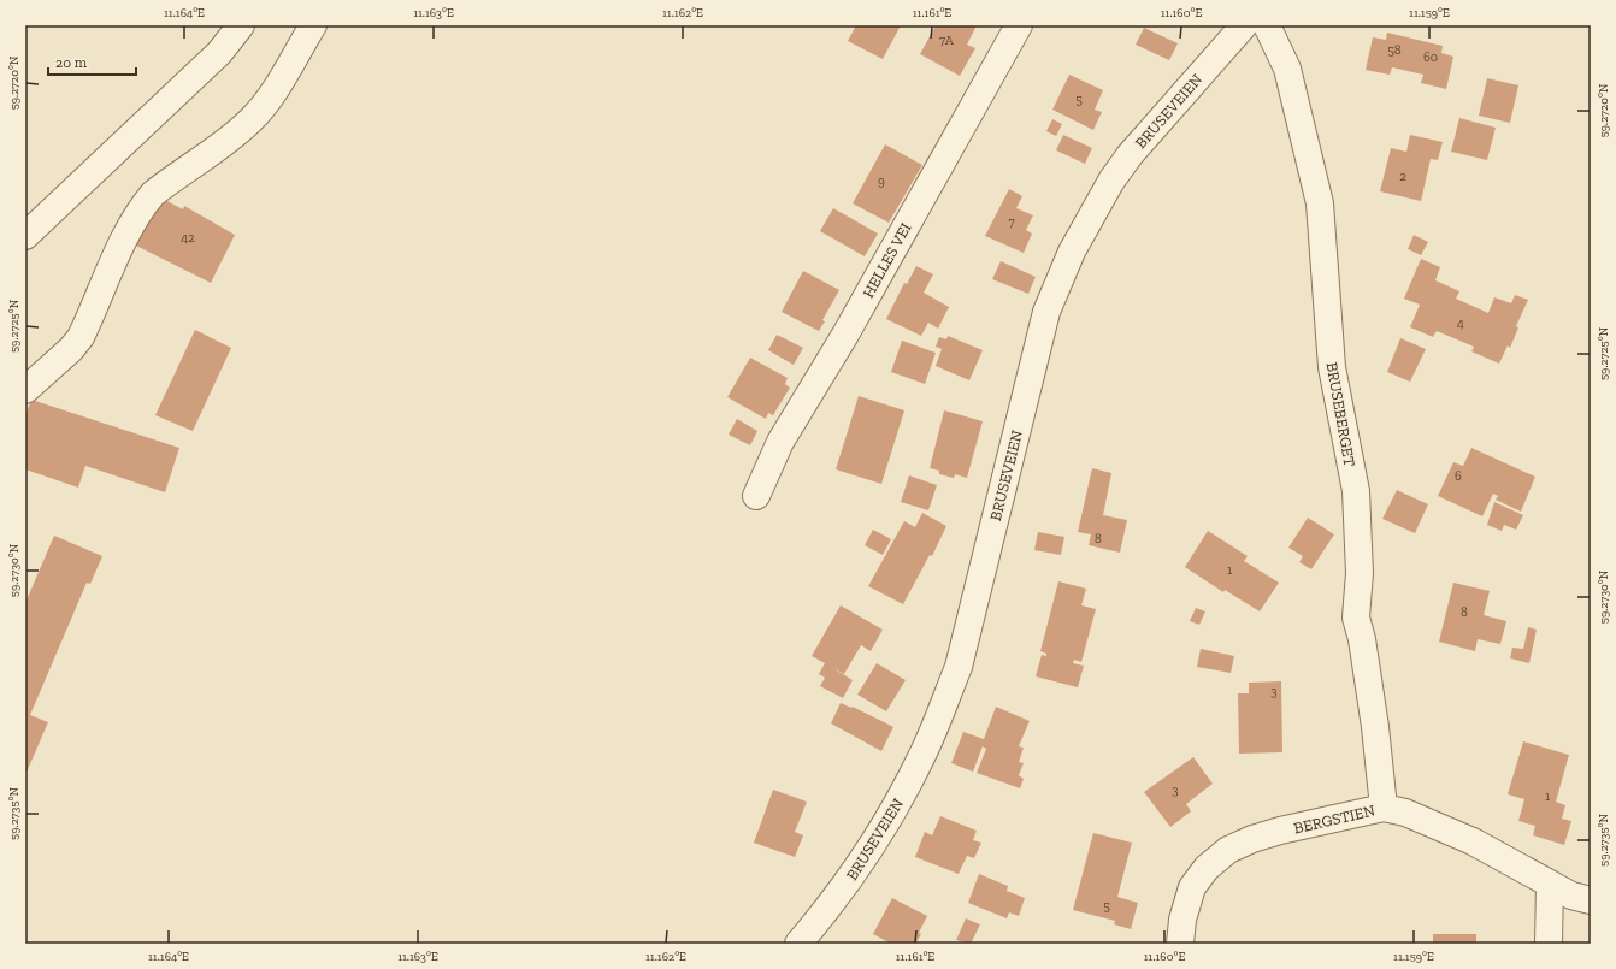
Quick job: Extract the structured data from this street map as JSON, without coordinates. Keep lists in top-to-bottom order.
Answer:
{
  "streets": {
    "street": [
      "BRUSEVEIEN",
      "HELLES VEI",
      "BRUSEBERGET",
      "BERGSTIEN"
    ]
  },
  "crossings": [
    ["BRUSEBERGET", "BERGSTIEN"]
  ],
  "house_numbers": [
    "7A",
    "58",
    "60",
    "5",
    "2",
    "9",
    "7",
    "42",
    "4",
    "6",
    "8",
    "1",
    "8",
    "3",
    "3",
    "1",
    "5"
  ],
  "scale_bar": "20 m",
  "coordinates": [
    "11.164°E",
    "11.163°E",
    "11.162°E",
    "11.161°E",
    "11.160°E",
    "11.159°E",
    "59.2720°N",
    "59.2725°N",
    "59.2730°N",
    "59.2735°N"
  ]
}
